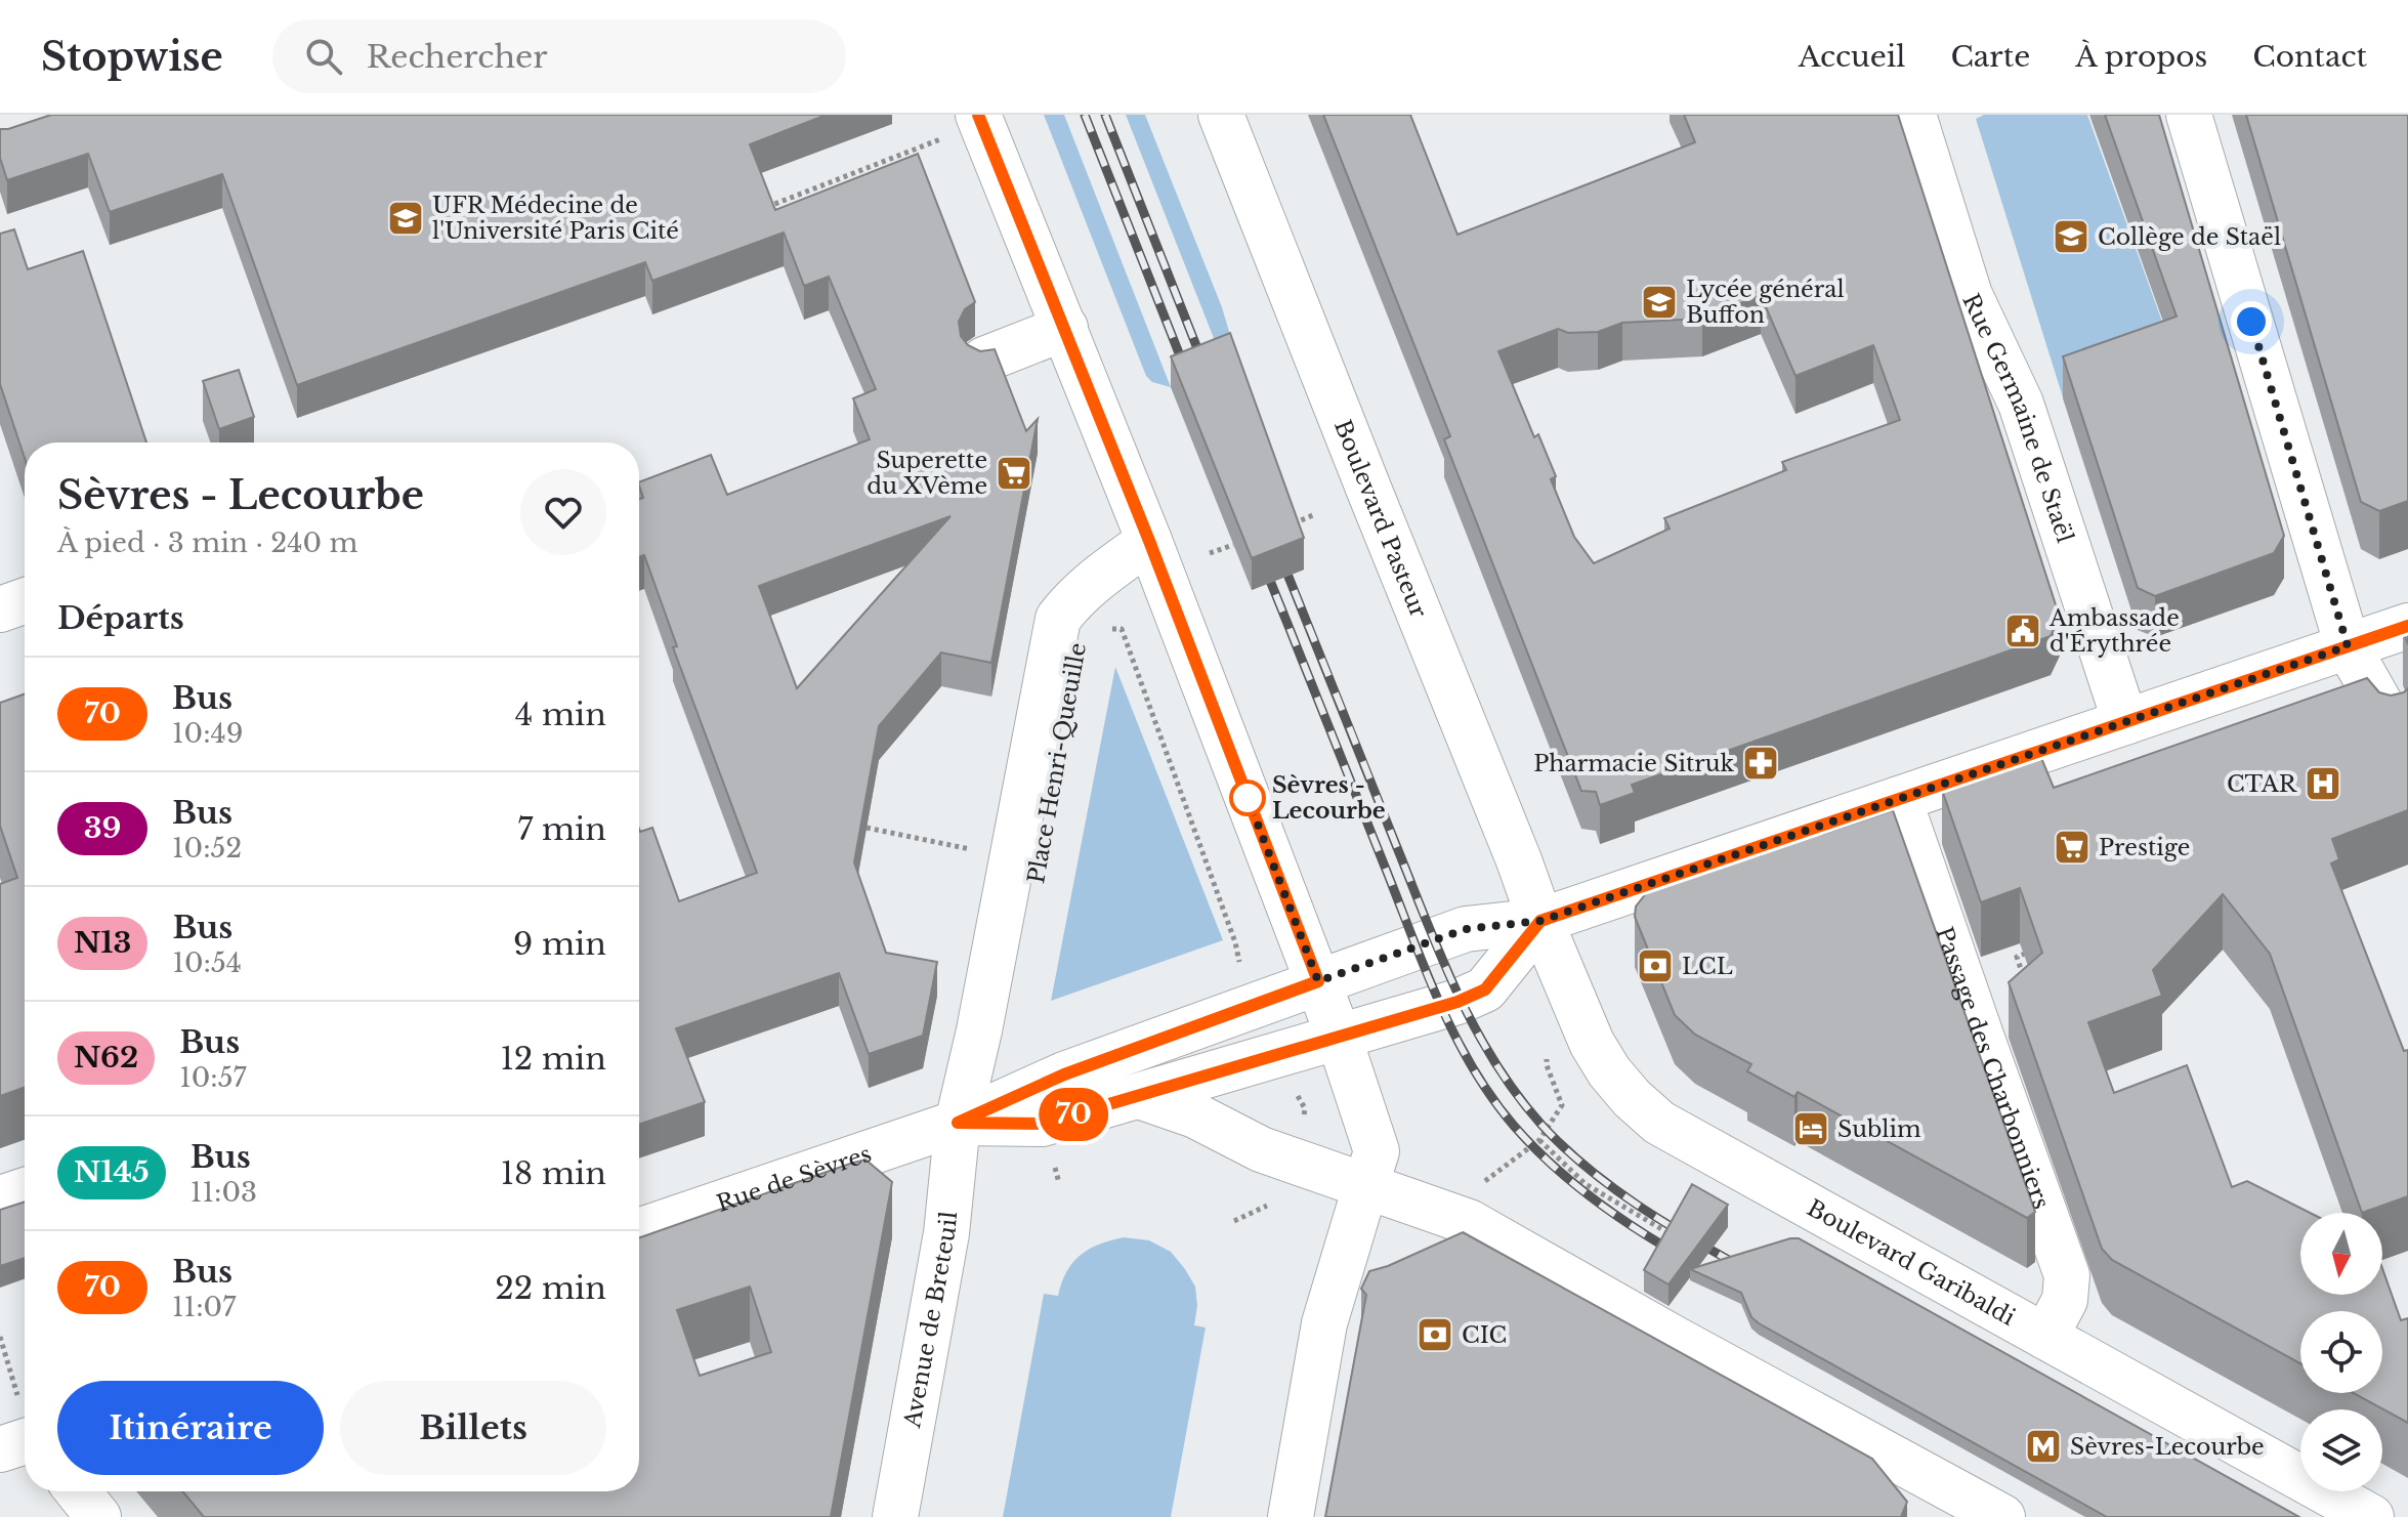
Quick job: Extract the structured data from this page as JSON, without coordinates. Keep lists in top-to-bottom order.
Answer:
{
  "streets": {
    "main road": [
      "Rue Germaine de Staël",
      "Boulevard Pasteur",
      "Passage des Charbonniers",
      "Rue de Sèvres",
      "Boulevard Garibaldi",
      "Avenue de Breteuil"
    ],
    "path": ["Place Henri-Queuille"]
  },
  "crossings": [
    ["Rue Germaine de Staël", "Rue de Sèvres"],
    ["Boulevard Pasteur", "Rue de Sèvres"],
    ["Boulevard Pasteur", "Boulevard Garibaldi"],
    ["Passage des Charbonniers", "Rue de Sèvres"],
    ["Passage des Charbonniers", "Boulevard Garibaldi"],
    ["Rue de Sèvres", "Boulevard Garibaldi"],
    ["Rue de Sèvres", "Avenue de Breteuil"]
  ],
  "places": {
    "school or university": ["UFR Médecine de l'Université Paris Cité", "Collège de Staël", "Lycée général Buffon"],
    "supermarket": ["Superette du XVème", "Prestige"],
    "public building": ["Ambassade d'Érythrée"],
    "pharmacy": ["Pharmacie Sitruk"],
    "hospital": ["CTAR"],
    "other": ["Sèvres - Lecourbe"],
    "bank": ["LCL", "CIC"],
    "hotel": ["Sublim"],
    "metro station": ["Sèvres-Lecourbe"]
  },
  "lines": ["bus line 70"],
  "north": "bottom",
  "page": {
    "header": "Stopwise",
    "search": "Rechercher",
    "nav": [
      "Accueil",
      "Carte",
      "À propos",
      "Contact"
    ],
    "on_map": "70",
    "heading": [
      ["Sèvres - Lecourbe", "À pied · 3 min · 240 m"],
      "Départs"
    ],
    "list": [
      {
        "mark": "70",
        "name": "Bus",
        "note": "10:49",
        "value": "4 min"
      },
      {
        "mark": "39",
        "name": "Bus",
        "note": "10:52",
        "value": "7 min"
      },
      {
        "mark": "N13",
        "name": "Bus",
        "note": "10:54",
        "value": "9 min"
      },
      {
        "mark": "N62",
        "name": "Bus",
        "note": "10:57",
        "value": "12 min"
      },
      {
        "mark": "N145",
        "name": "Bus",
        "note": "11:03",
        "value": "18 min"
      },
      {
        "mark": "70",
        "name": "Bus",
        "note": "11:07",
        "value": "22 min"
      }
    ],
    "buttons": ["Itinéraire", "Billets"]
  }
}
